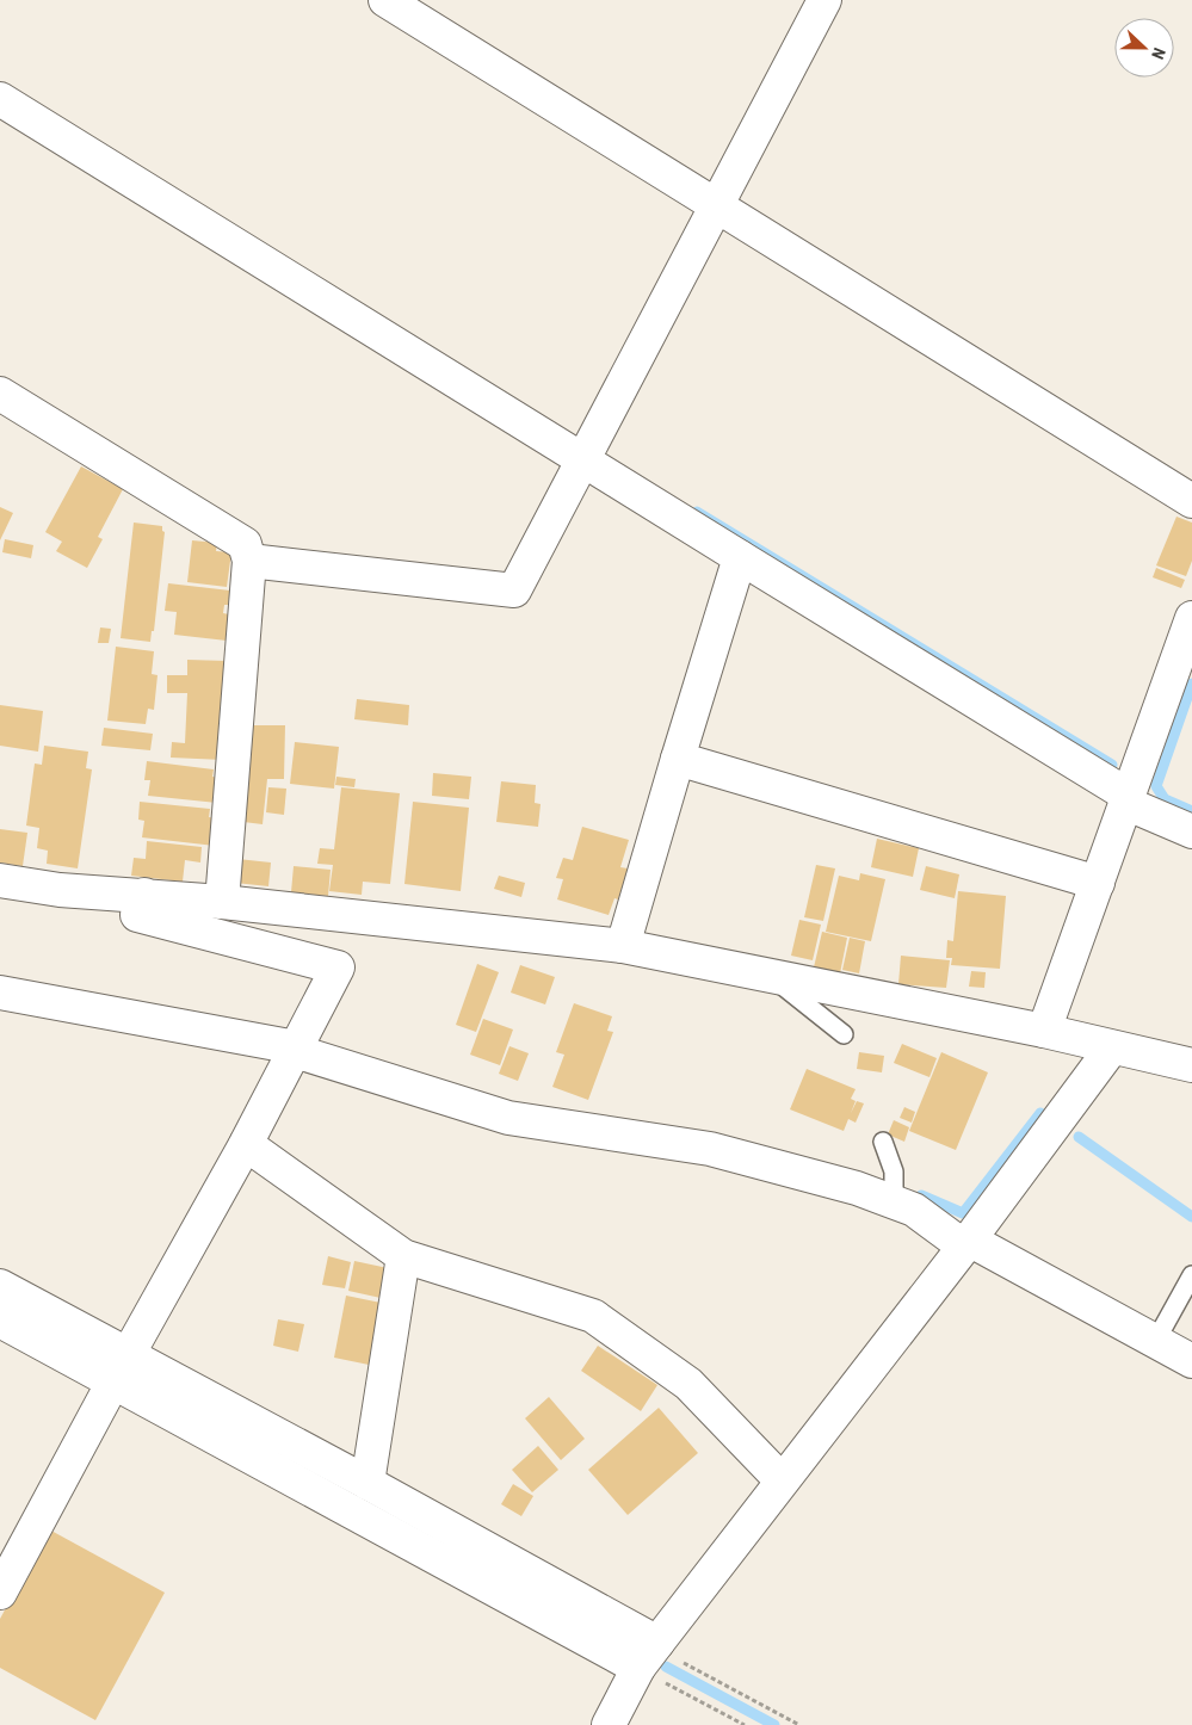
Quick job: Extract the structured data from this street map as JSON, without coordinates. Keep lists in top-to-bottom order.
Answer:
{
  "north": "right"
}
